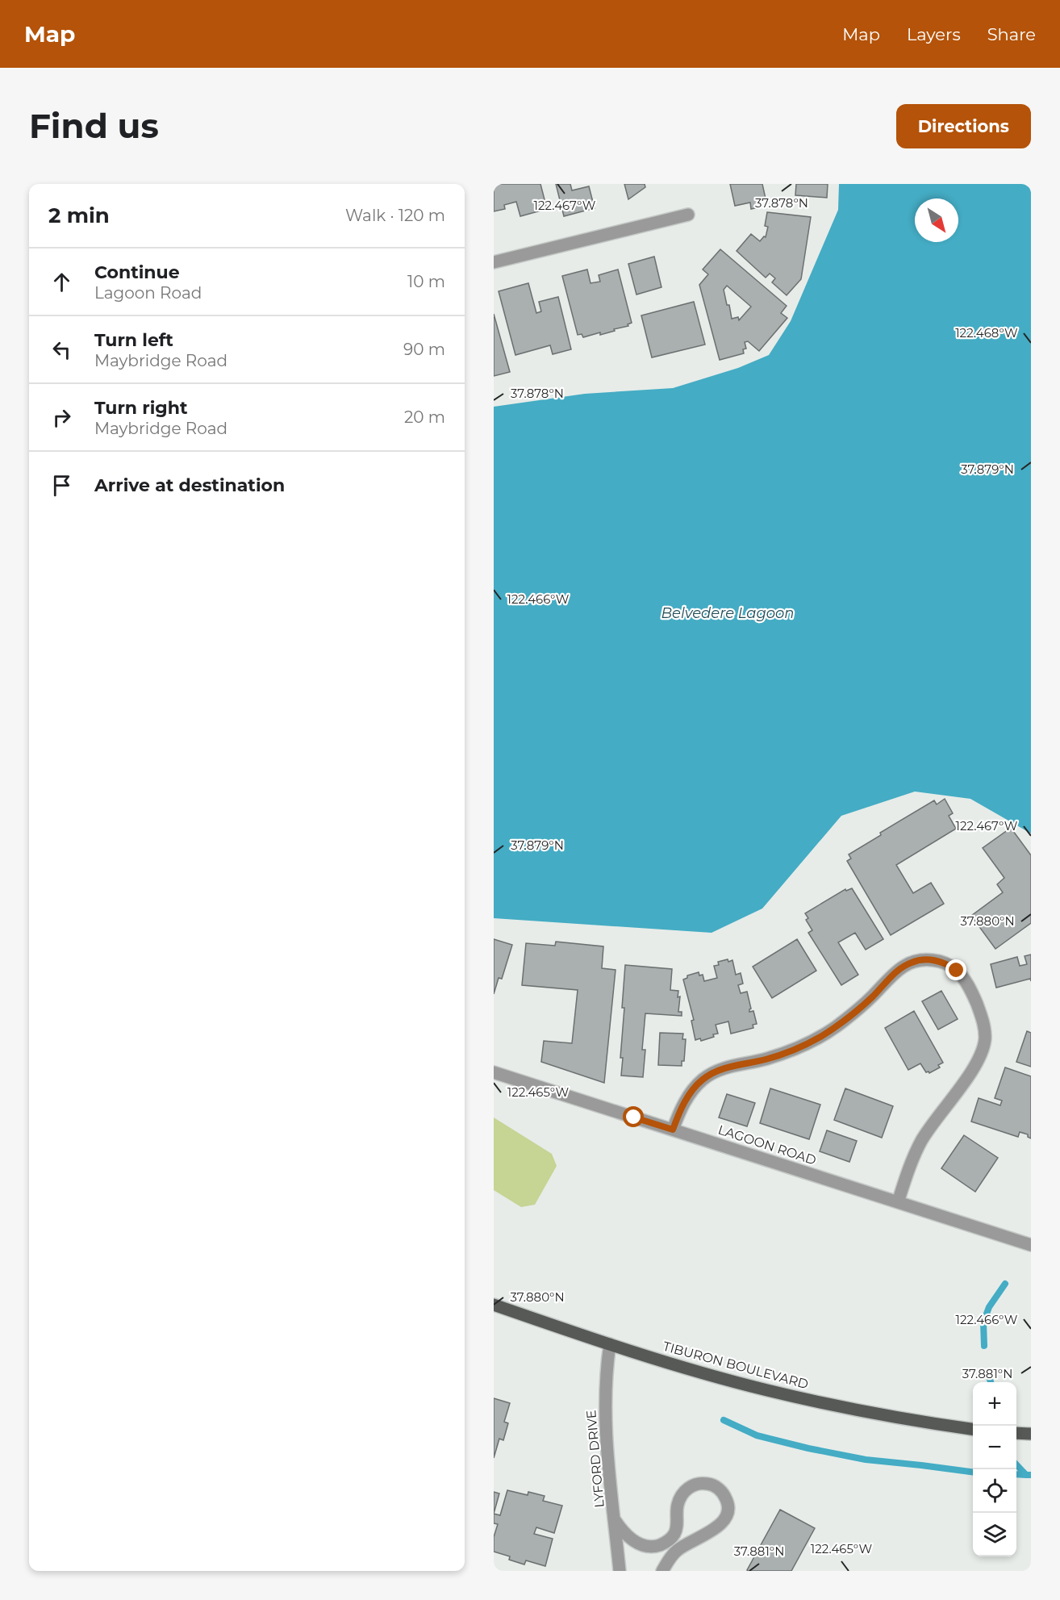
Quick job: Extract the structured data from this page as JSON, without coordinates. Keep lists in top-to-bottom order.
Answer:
{
  "streets": {
    "main road": ["TIBURON BOULEVARD"],
    "street": ["LAGOON ROAD", "LYFORD DRIVE"]
  },
  "crossings": [
    ["TIBURON BOULEVARD", "LYFORD DRIVE"]
  ],
  "water": ["Belvedere Lagoon"],
  "north": "bottom right",
  "page": {
    "header": "Map",
    "nav": ["Map", "Layers", "Share"],
    "buttons": "Directions",
    "title": "Find us",
    "heading": ["2 min", "Walk · 120 m"],
    "list": [
      ["Continue", "Lagoon Road", "10 m"],
      ["Turn left", "Maybridge Road", "90 m"],
      ["Turn right", "Maybridge Road", "20 m"],
      "Arrive at destination"
    ],
    "map_buttons": ["+", "−"]
  },
  "coordinates": [
    "37.878°N",
    "122.467°W",
    "122.468°W",
    "37.879°N",
    "122.466°W",
    "37.880°N",
    "122.465°W",
    "37.881°N"
  ]
}
